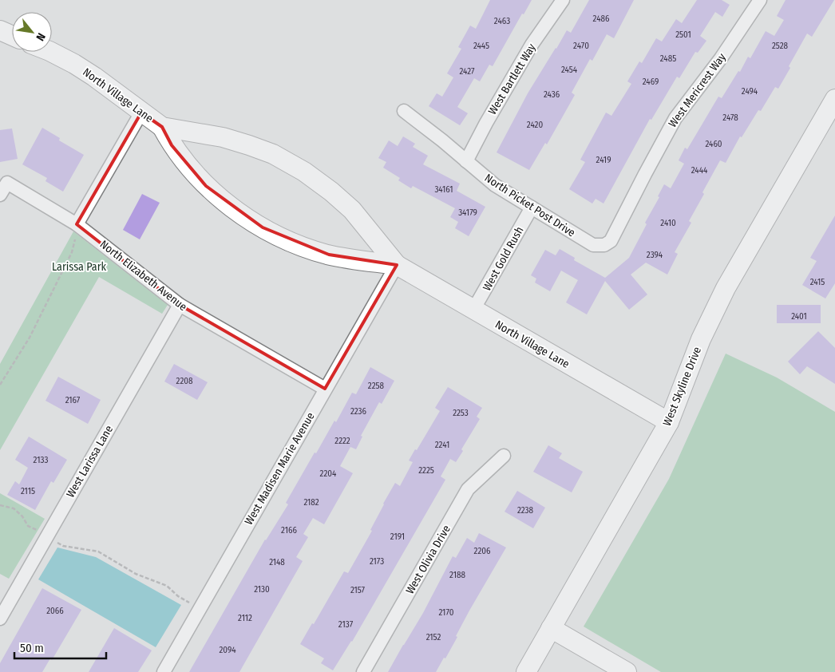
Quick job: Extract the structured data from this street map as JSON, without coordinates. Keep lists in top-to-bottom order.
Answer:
{
  "streets": {
    "street": [
      "West Bartlett Way",
      "West Mericrest Way",
      "North Village Lane",
      "North Picket Post Drive",
      "West Gold Rush",
      "North Elizabeth Avenue",
      "West Skyline Drive",
      "West Larissa Lane",
      "West Madisen Marie Avenue",
      "West Olivia Drive"
    ]
  },
  "crossings": [
    ["West Bartlett Way", "North Picket Post Drive"],
    ["West Mericrest Way", "North Picket Post Drive"],
    ["North Village Lane", "West Gold Rush"],
    ["North Village Lane", "West Skyline Drive"],
    ["North Village Lane", "West Madisen Marie Avenue"],
    ["North Picket Post Drive", "West Gold Rush"],
    ["North Elizabeth Avenue", "West Larissa Lane"],
    ["North Elizabeth Avenue", "West Madisen Marie Avenue"]
  ],
  "parks": ["Larissa Park"],
  "house_numbers": [
    "2486",
    "2463",
    "2501",
    "2445",
    "2470",
    "2528",
    "2485",
    "2454",
    "2427",
    "2469",
    "2494",
    "2436",
    "2478",
    "2420",
    "2460",
    "2419",
    "2444",
    "34161",
    "34179",
    "2410",
    "2394",
    "2415",
    "2401",
    "2208",
    "2258",
    "2167",
    "2236",
    "2253",
    "2222",
    "2241",
    "2133",
    "2225",
    "2204",
    "2115",
    "2182",
    "2238",
    "2166",
    "2191",
    "2206",
    "2173",
    "2148",
    "2188",
    "2130",
    "2157",
    "2066",
    "2170",
    "2112",
    "2137",
    "2152",
    "2094"
  ],
  "scale_bar": "50 m",
  "north": "bottom right"
}
